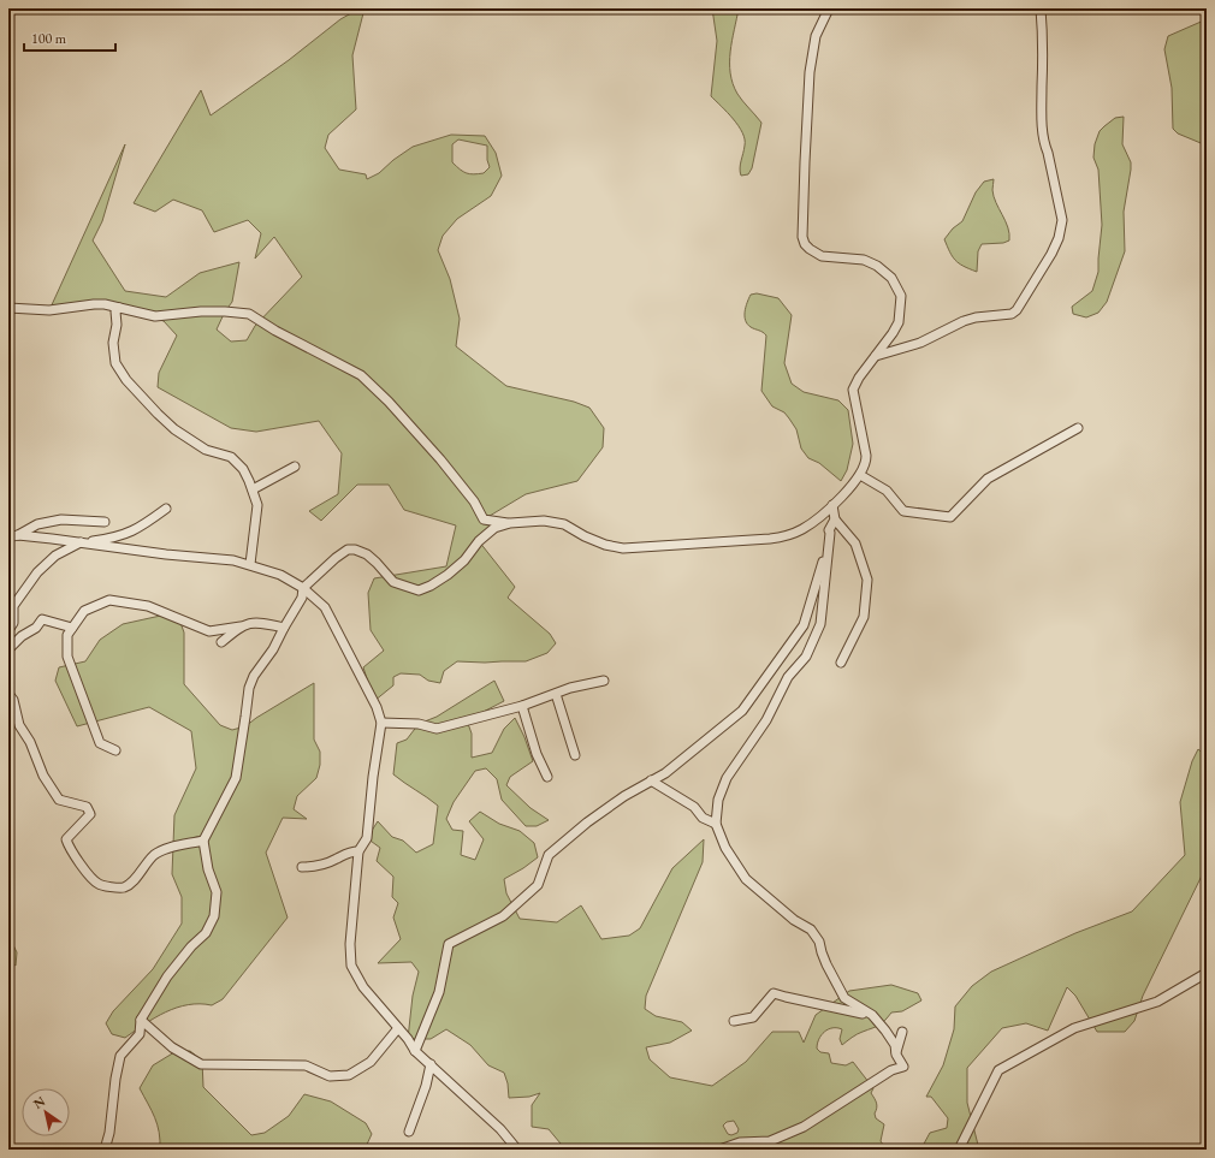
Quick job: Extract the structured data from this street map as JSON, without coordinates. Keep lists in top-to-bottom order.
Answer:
{
  "scale_bar": "100 m",
  "north": "top left"
}
